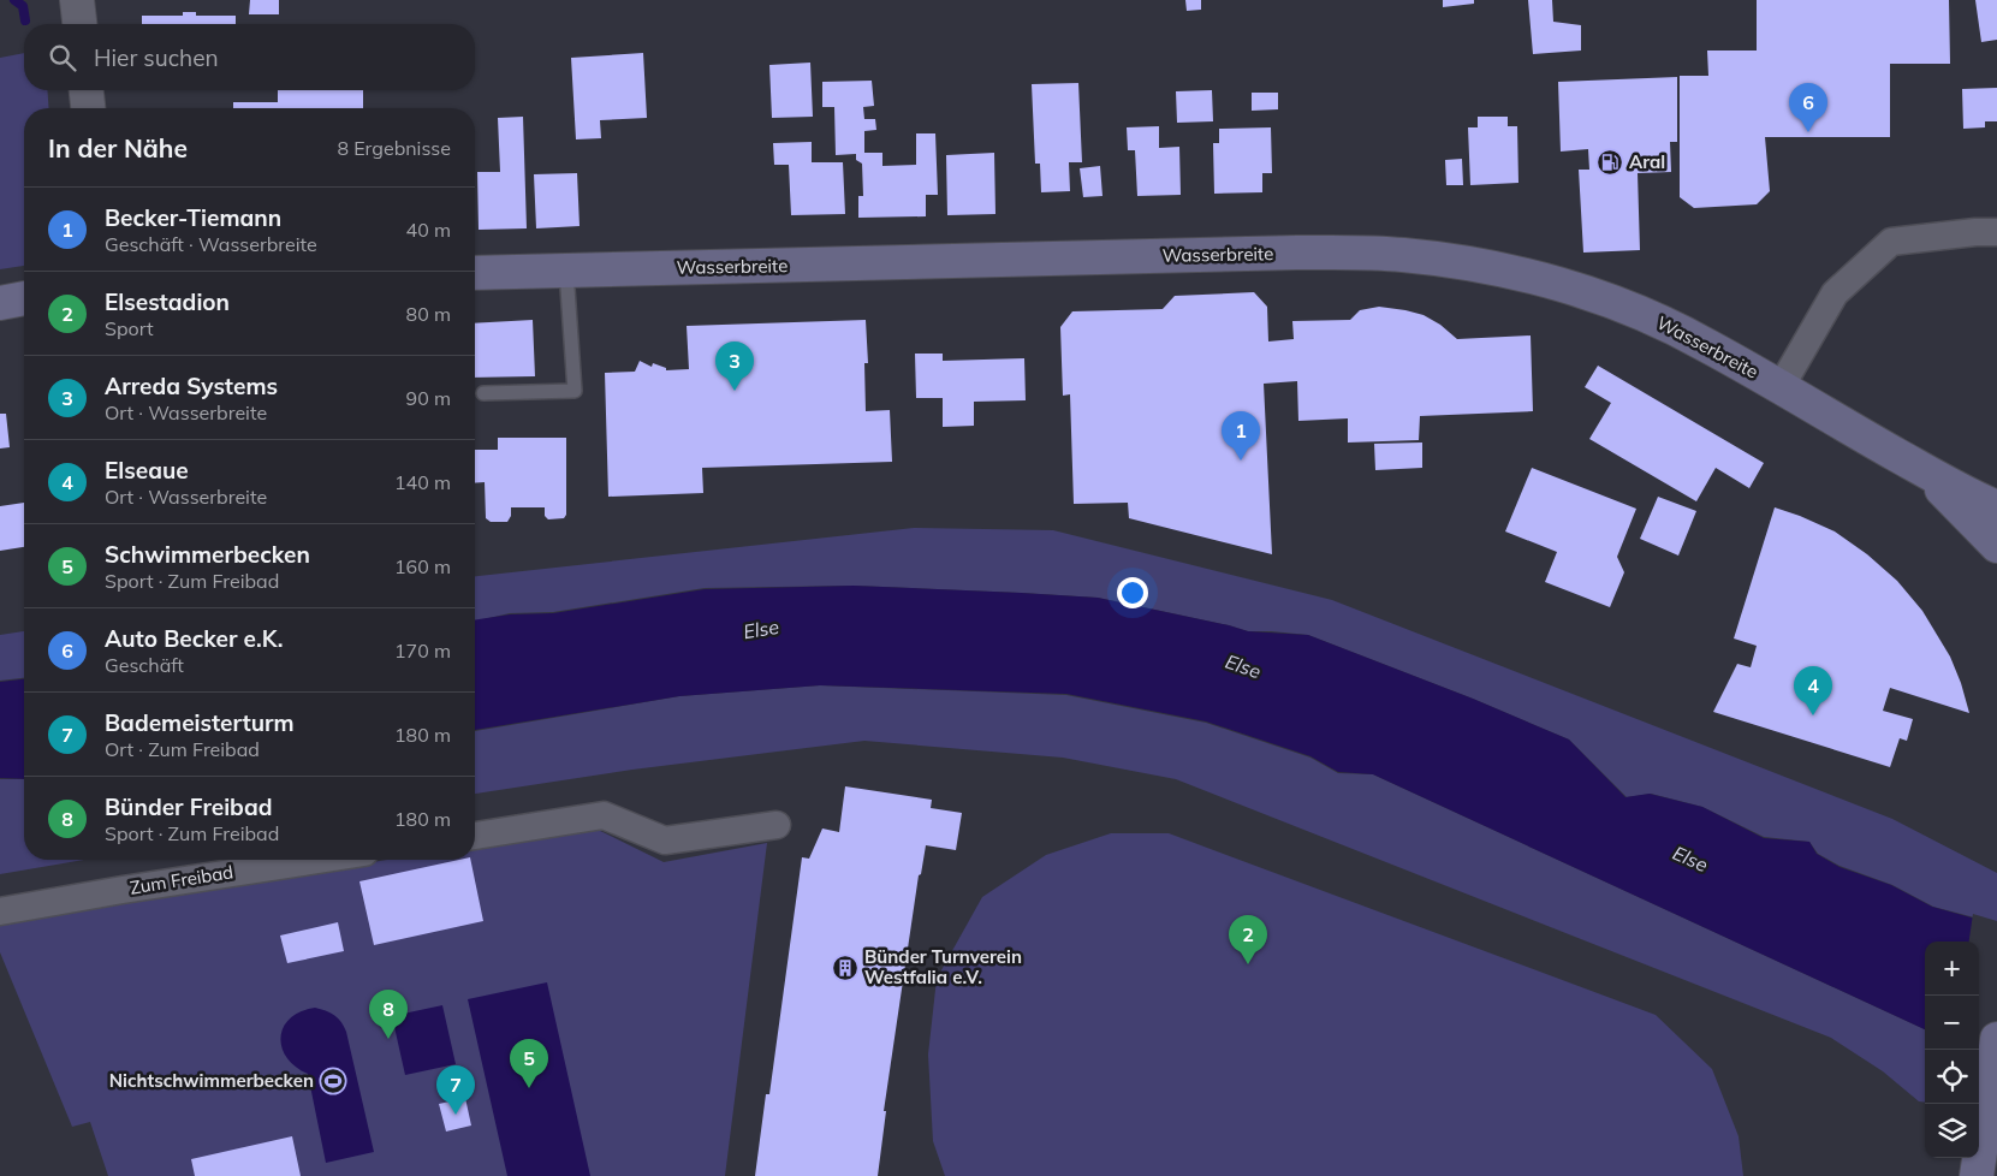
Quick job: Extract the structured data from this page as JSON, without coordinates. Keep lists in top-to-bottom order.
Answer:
{
  "streets": {
    "main road": ["Wasserbreite"],
    "street": ["Zum Freibad"]
  },
  "water": ["Else"],
  "places": {
    "fuel station": ["Aral"],
    "building": ["Bünder Turnverein Westfalia e.V."],
    "sports": ["Nichtschwimmerbecken"]
  },
  "page": {
    "search": "Hier suchen",
    "pins": [
      "6",
      "3",
      "1",
      "4",
      "2",
      "8",
      "5",
      "7"
    ],
    "heading": ["In der Nähe", "8 Ergebnisse"],
    "list": [
      {
        "mark": "1",
        "name": "Becker-Tiemann",
        "note": "Geschäft · Wasserbreite",
        "value": "40 m"
      },
      {
        "mark": "2",
        "name": "Elsestadion",
        "note": "Sport",
        "value": "80 m"
      },
      {
        "mark": "3",
        "name": "Arreda Systems",
        "note": "Ort · Wasserbreite",
        "value": "90 m"
      },
      {
        "mark": "4",
        "name": "Elseaue",
        "note": "Ort · Wasserbreite",
        "value": "140 m"
      },
      {
        "mark": "5",
        "name": "Schwimmerbecken",
        "note": "Sport · Zum Freibad",
        "value": "160 m"
      },
      {
        "mark": "6",
        "name": "Auto Becker e.K.",
        "note": "Geschäft",
        "value": "170 m"
      },
      {
        "mark": "7",
        "name": "Bademeisterturm",
        "note": "Ort · Zum Freibad",
        "value": "180 m"
      },
      {
        "mark": "8",
        "name": "Bünder Freibad",
        "note": "Sport · Zum Freibad",
        "value": "180 m"
      }
    ],
    "map_buttons": ["+", "−"]
  }
}
